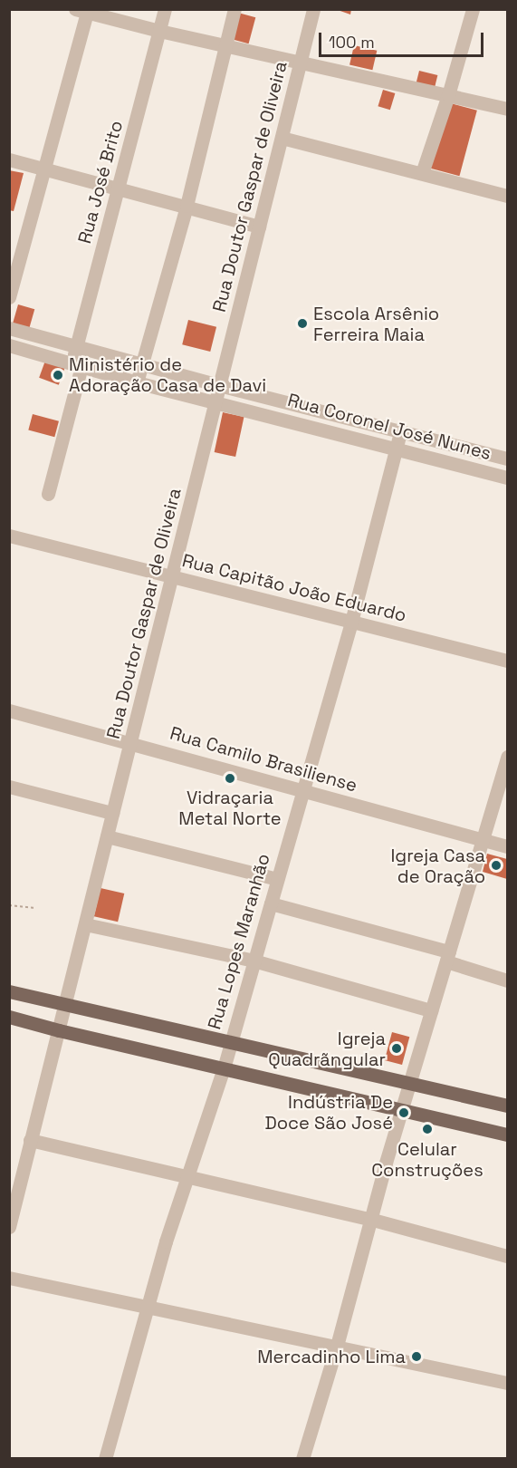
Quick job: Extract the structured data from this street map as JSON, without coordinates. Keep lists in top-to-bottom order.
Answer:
{
  "streets": {
    "street": [
      "Rua José Brito",
      "Rua Doutor Gaspar de Oliveira",
      "Rua Coronel José Nunes",
      "Rua Capitão João Eduardo",
      "Rua Camilo Brasiliense",
      "Rua Lopes Maranhão"
    ]
  },
  "crossings": [
    ["Rua José Brito", "Rua Coronel José Nunes"],
    ["Rua Doutor Gaspar de Oliveira", "Rua Coronel José Nunes"],
    ["Rua Doutor Gaspar de Oliveira", "Rua Capitão João Eduardo"],
    ["Rua Doutor Gaspar de Oliveira", "Rua Camilo Brasiliense"],
    ["Rua Coronel José Nunes", "Rua Lopes Maranhão"],
    ["Rua Capitão João Eduardo", "Rua Lopes Maranhão"],
    ["Rua Camilo Brasiliense", "Rua Lopes Maranhão"]
  ],
  "places": [
    "Escola Arsênio Ferreira Maia",
    "Ministério de Adoração Casa de Davi",
    "Vidraçaria Metal Norte",
    "Igreja Casa de Oração",
    "Igreja Quadrãngular",
    "Indústria De Doce São José",
    "Celular Construções",
    "Mercadinho Lima"
  ],
  "scale_bar": "100 m"
}
